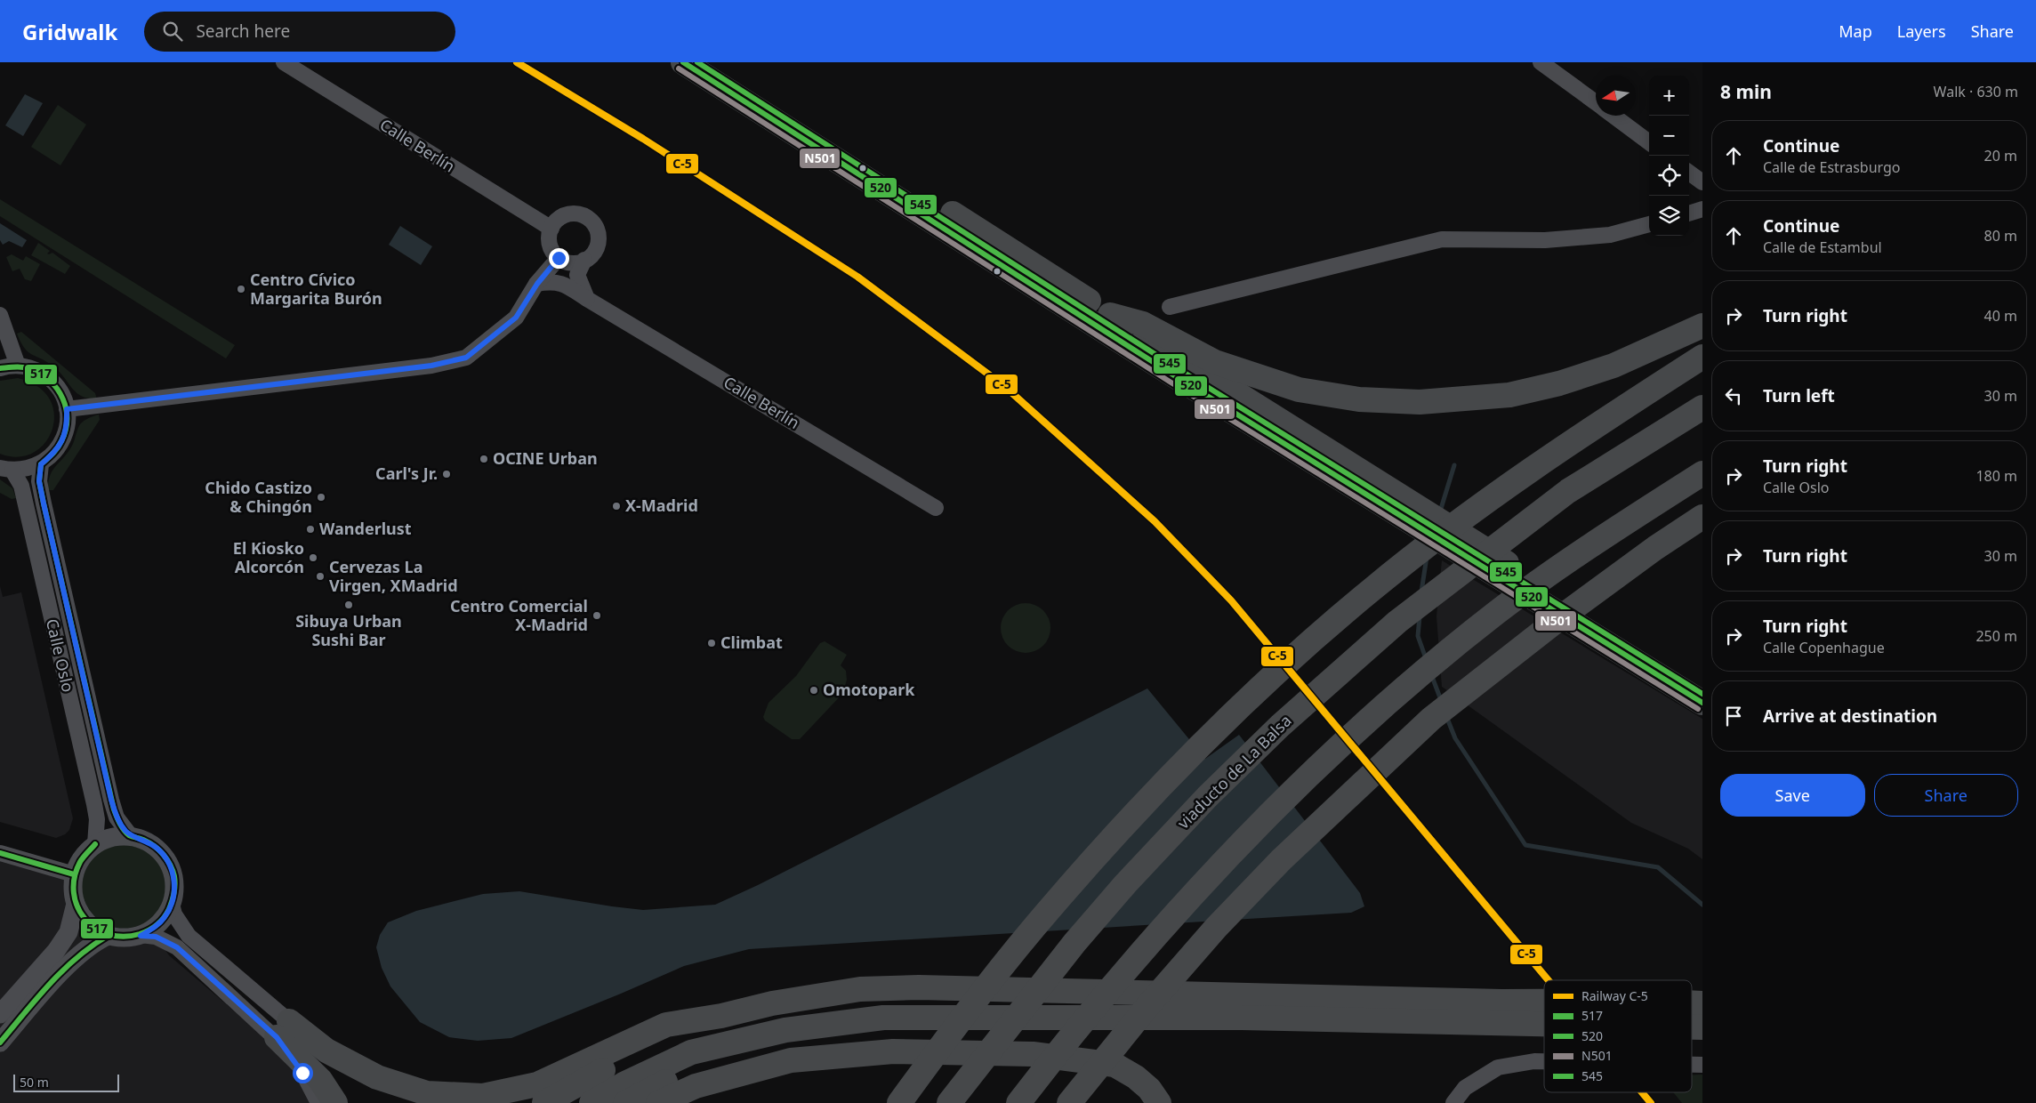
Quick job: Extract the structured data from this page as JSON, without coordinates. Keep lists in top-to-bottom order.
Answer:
{
  "streets": {
    "main road": ["viaducto de La Balsa"],
    "street": ["Calle Berlín", "Calle Oslo"]
  },
  "places": [
    "Centro Cívico Margarita Burón",
    "OCINE Urban",
    "Carl's Jr.",
    "Chido Castizo & Chingón",
    "X-Madrid",
    "Wanderlust",
    "El Kiosko Alcorcón",
    "Cervezas La Virgen, XMadrid",
    "Sibuya Urban Sushi Bar",
    "Centro Comercial X-Madrid",
    "Climbat",
    "Omotopark"
  ],
  "lines": [
    "rail line C-5",
    "transit line 520",
    "transit line 545",
    "transit line N501",
    "transit line 517"
  ],
  "legend": [
    "Railway C-5",
    "517",
    "520",
    "N501",
    "545"
  ],
  "scale_bar": "50 m",
  "north": "left",
  "page": {
    "header": "Gridwalk",
    "search": "Search here",
    "nav": ["Map", "Layers", "Share"],
    "heading": ["8 min", "Walk · 630 m"],
    "map_buttons": ["+", "−"],
    "list": [
      ["Continue", "Calle de Estrasburgo", "20 m"],
      ["Continue", "Calle de Estambul", "80 m"],
      ["Turn right", "40 m"],
      ["Turn left", "30 m"],
      ["Turn right", "Calle Oslo", "180 m"],
      ["Turn right", "30 m"],
      ["Turn right", "Calle Copenhague", "250 m"],
      "Arrive at destination"
    ],
    "buttons": ["Save", "Share"],
    "scale": "50 m"
  }
}
